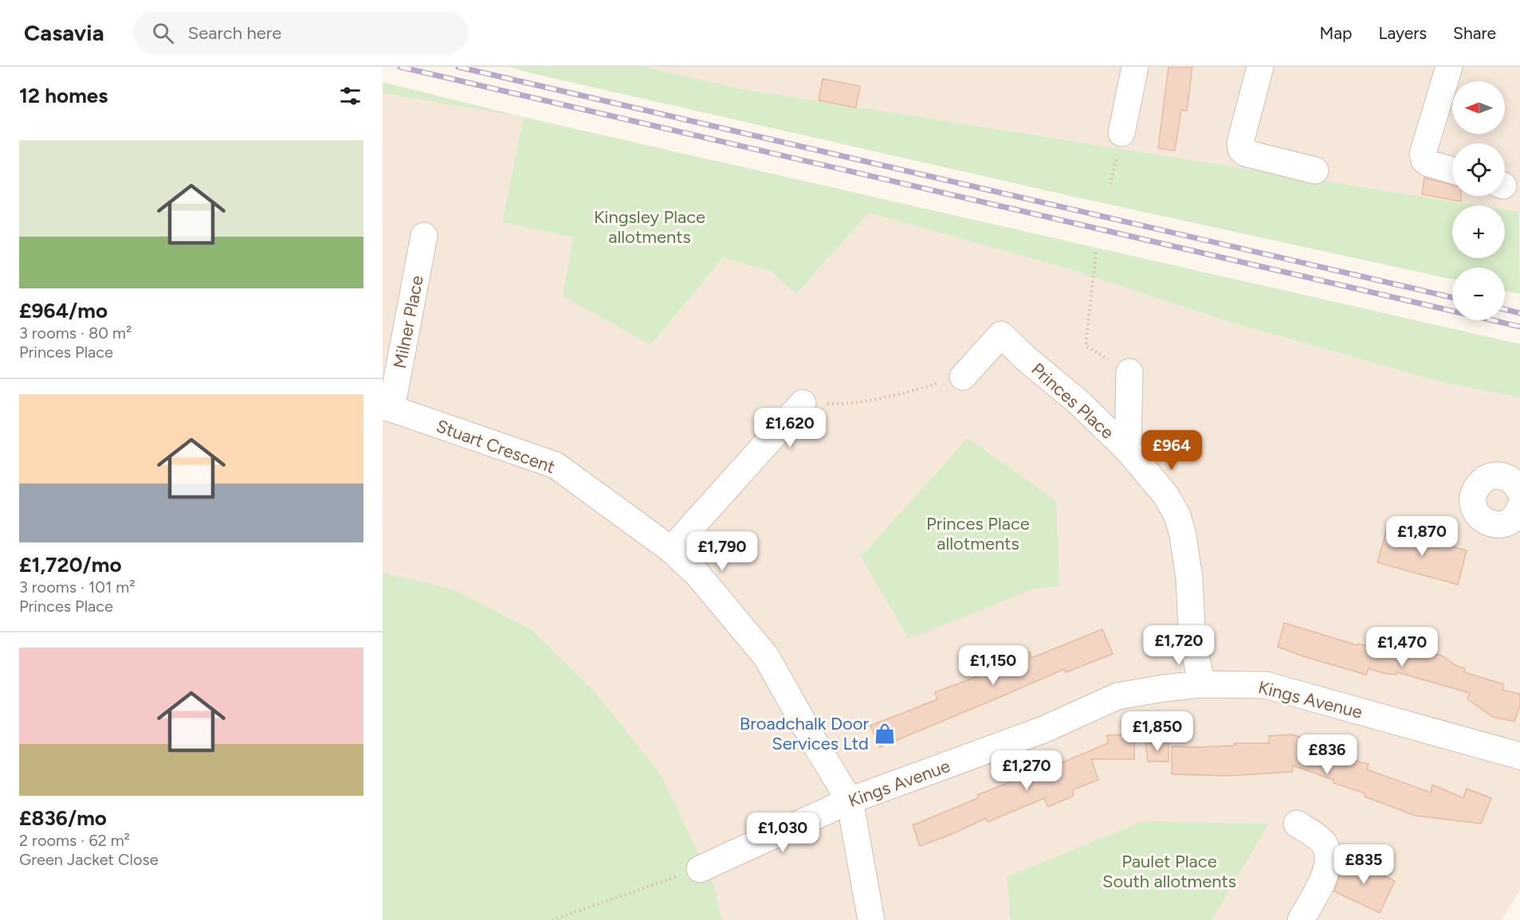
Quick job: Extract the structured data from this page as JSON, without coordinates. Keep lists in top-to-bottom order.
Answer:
{
  "streets": {
    "street": [
      "Milner Place",
      "Princes Place",
      "Stuart Crescent",
      "Kings Avenue"
    ]
  },
  "crossings": [
    ["Milner Place", "Stuart Crescent"],
    ["Princes Place", "Kings Avenue"],
    ["Stuart Crescent", "Kings Avenue"]
  ],
  "parks": ["Kingsley Place allotments", "Princes Place allotments", "Paulet Place South allotments"],
  "places": {
    "shop": ["Broadchalk Door Services Ltd"]
  },
  "north": "left",
  "page": {
    "header": "Casavia",
    "search": "Search here",
    "nav": ["Map", "Layers", "Share"],
    "heading": "12 homes",
    "map_buttons": ["+", "−"],
    "list": [
      {
        "name": "£964/mo",
        "note": "3 rooms · 80 m² · Princes Place"
      },
      {
        "name": "£1,720/mo",
        "note": "3 rooms · 101 m² · Princes Place"
      },
      {
        "name": "£836/mo",
        "note": "2 rooms · 62 m² · Green Jacket Close"
      }
    ],
    "price": [
      "£1,620",
      "£964",
      "£1,870",
      "£1,790",
      "£1,720",
      "£1,470",
      "£1,150",
      "£1,850",
      "£836",
      "£1,270",
      "£1,030",
      "£835"
    ]
  }
}
